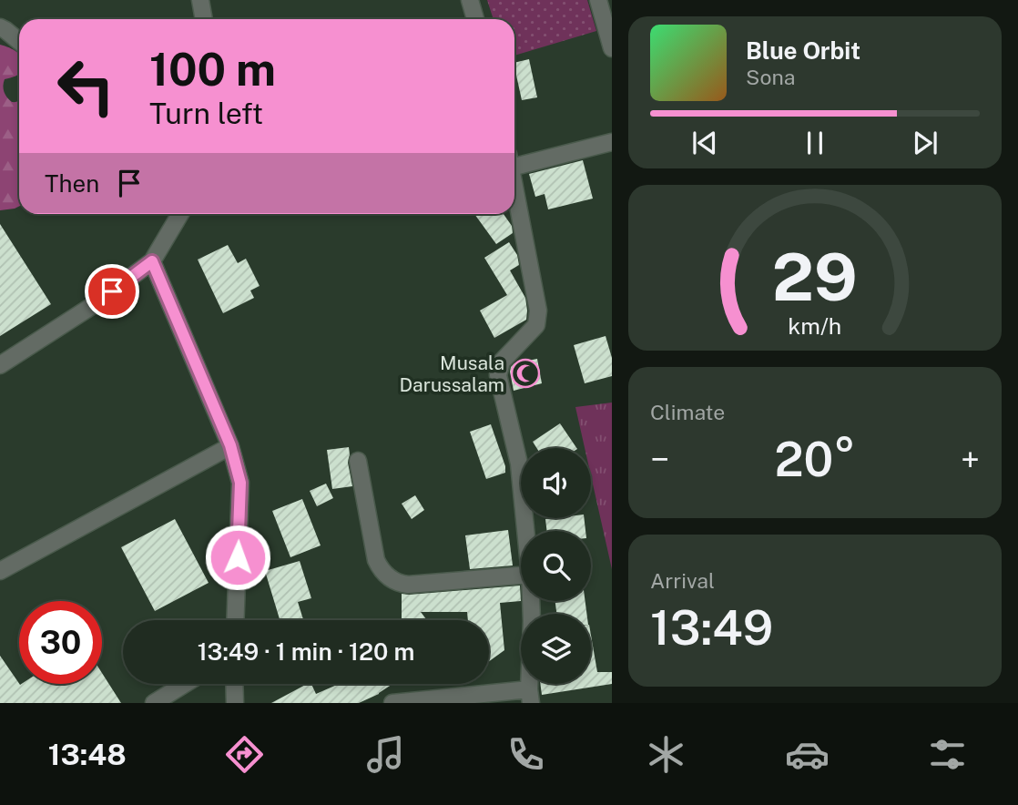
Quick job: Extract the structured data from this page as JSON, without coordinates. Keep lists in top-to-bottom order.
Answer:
{
  "places": {
    "mosque": ["Musala Darussalam"]
  },
  "page": {
    "turn": ["100 m", "Turn left"],
    "song": ["Blue Orbit", "Sona"],
    "then": "Then",
    "tile": [
      "Climate",
      ["Arrival", "13:49"]
    ],
    "heat": ["−", "20°", "+"],
    "limit": "30",
    "trip": "13:49 · 1 min · 120 m",
    "tabs": "13:48",
    "gauge": ["29", "km/h"]
  }
}
